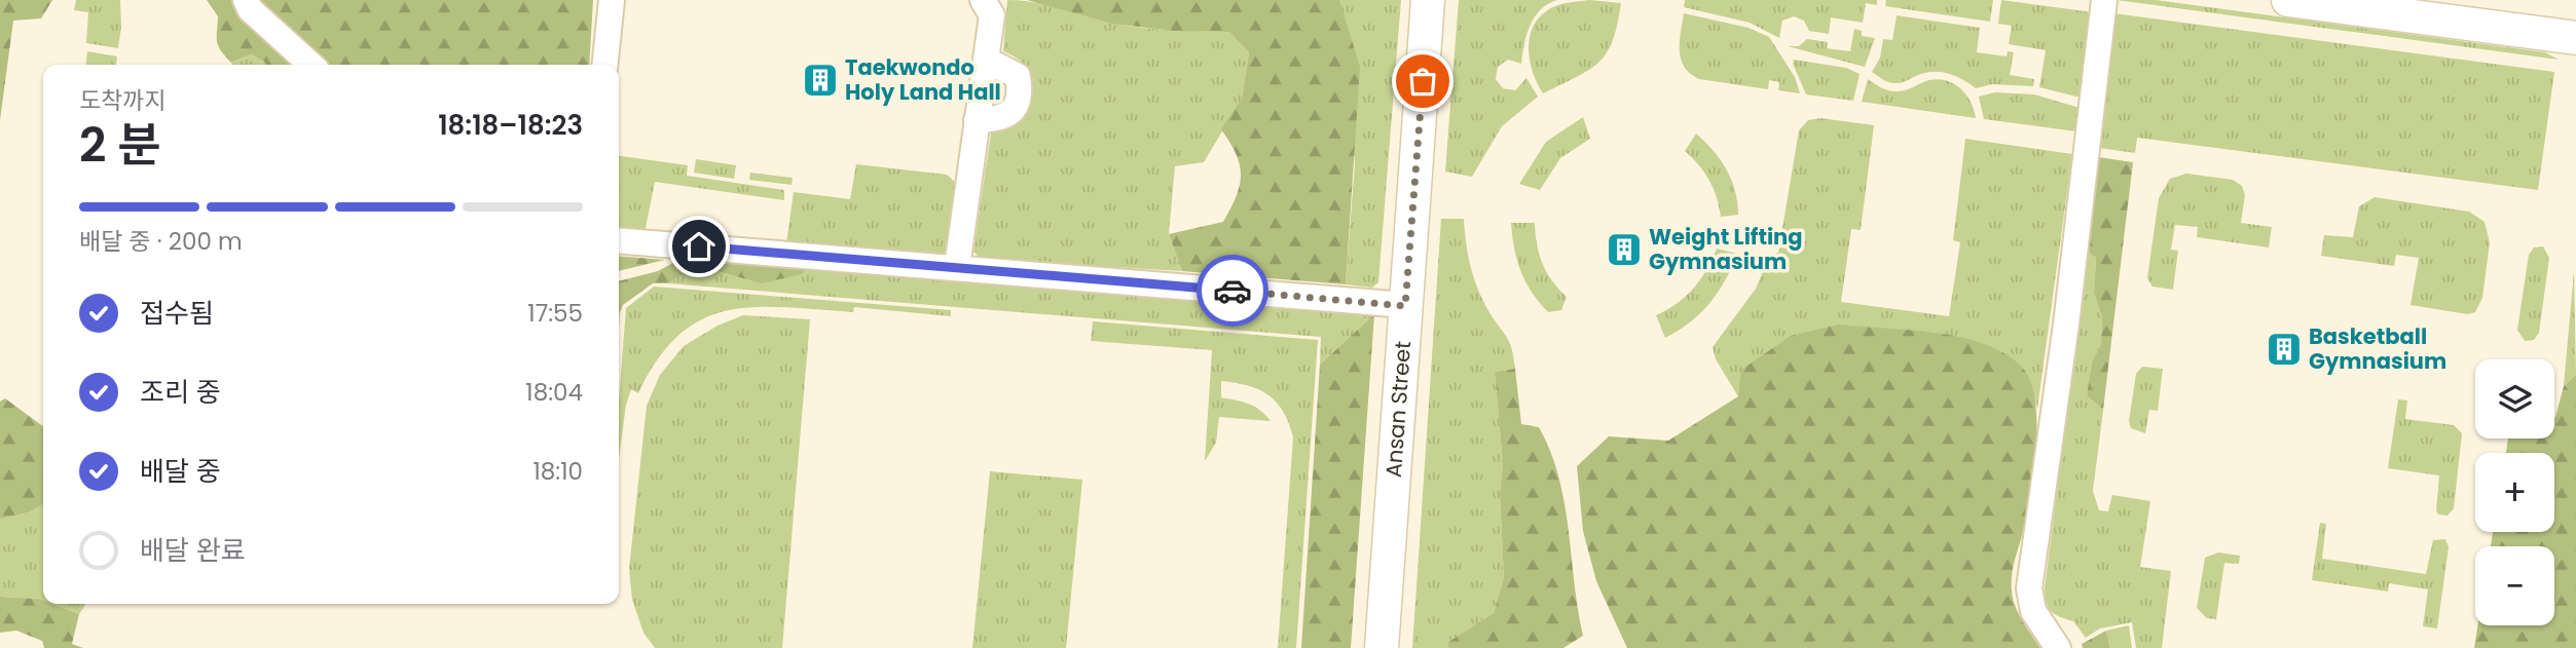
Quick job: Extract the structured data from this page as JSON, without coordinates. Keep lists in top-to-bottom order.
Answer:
{
  "streets": {
    "main road": ["Ansan Street"]
  },
  "places": {
    "building": ["Taekwondo Holy Land Hall", "Weight Lifting Gymnasium", "Basketball Gymnasium"]
  },
  "page": {
    "heading": ["2 분", "도착까지", "18:18–18:23"],
    "bar": "배달 중 · 200 m",
    "list": [
      ["접수됨", "17:55"],
      ["조리 중", "18:04"],
      ["배달 중", "18:10"],
      "배달 완료"
    ],
    "map_buttons": ["+", "−"]
  }
}
